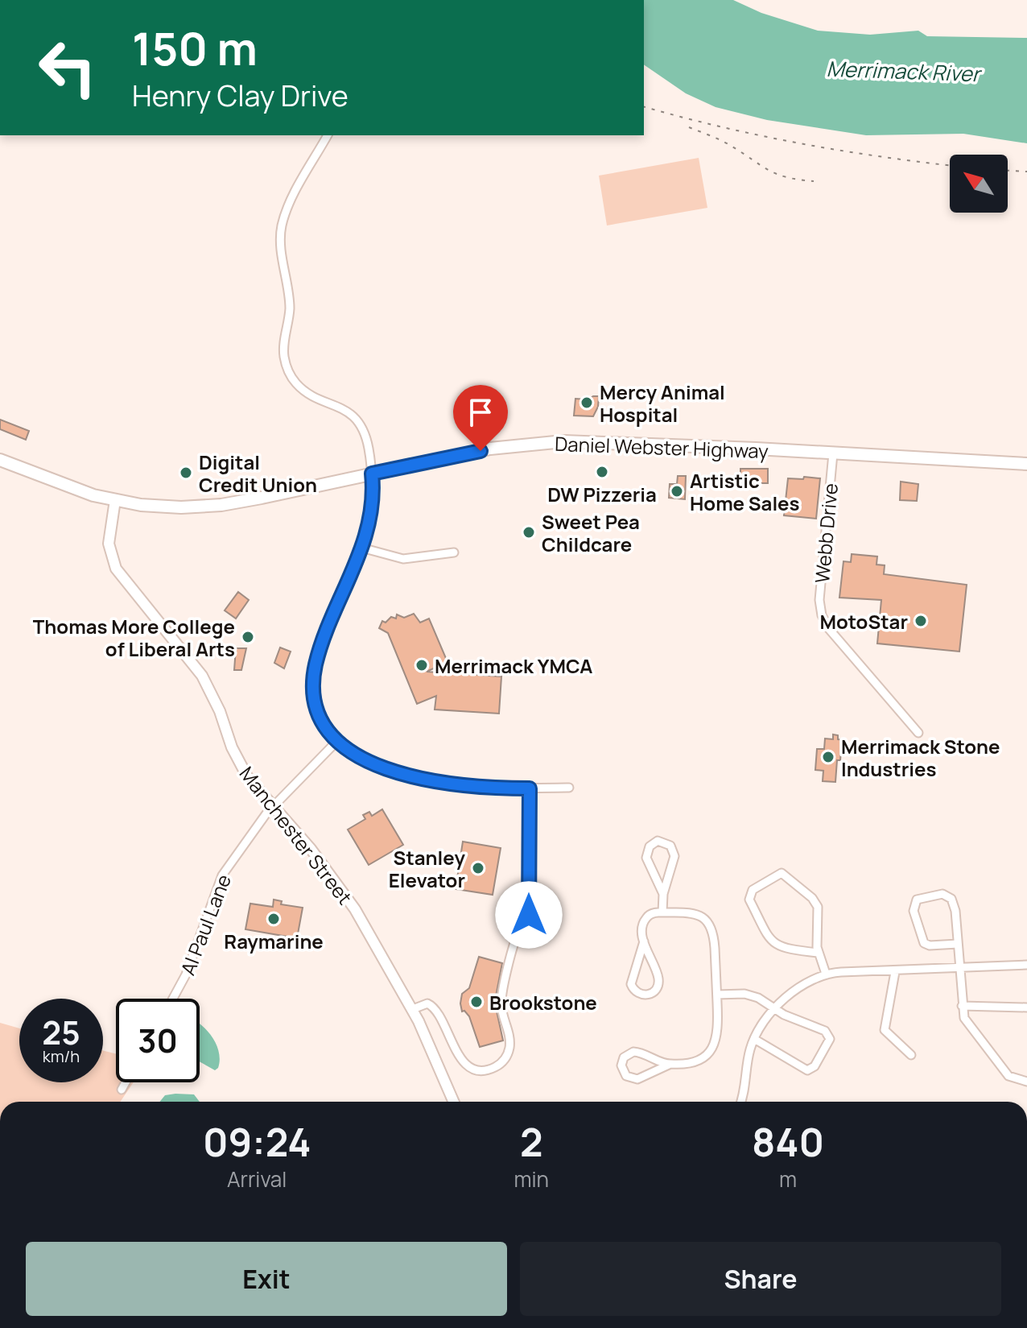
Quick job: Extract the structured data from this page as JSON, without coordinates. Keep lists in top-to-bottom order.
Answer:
{
  "streets": {
    "main road": ["Daniel Webster Highway"],
    "street": ["Webb Drive", "Manchester Street", "Al Paul Lane"]
  },
  "crossings": [
    ["Daniel Webster Highway", "Webb Drive"],
    ["Daniel Webster Highway", "Manchester Street"],
    ["Manchester Street", "Al Paul Lane"]
  ],
  "water": ["Merrimack River"],
  "places": [
    "Mercy Animal Hospital",
    "DW Pizzeria",
    "Digital Credit Union",
    "Artistic Home Sales",
    "Sweet Pea Childcare",
    "MotoStar",
    "Thomas More College of Liberal Arts",
    "Merrimack YMCA",
    "Merrimack Stone Industries",
    "Stanley Elevator",
    "Raymarine",
    "Brookstone"
  ],
  "north": "top left",
  "page": {
    "turn": ["150 m", "Henry Clay Drive"],
    "speed": "25 km/h",
    "limit": "30",
    "eta": [
      "09:24",
      "Arrival",
      "2",
      "min",
      "840",
      "m"
    ],
    "buttons": ["Exit", "Share"]
  }
}
